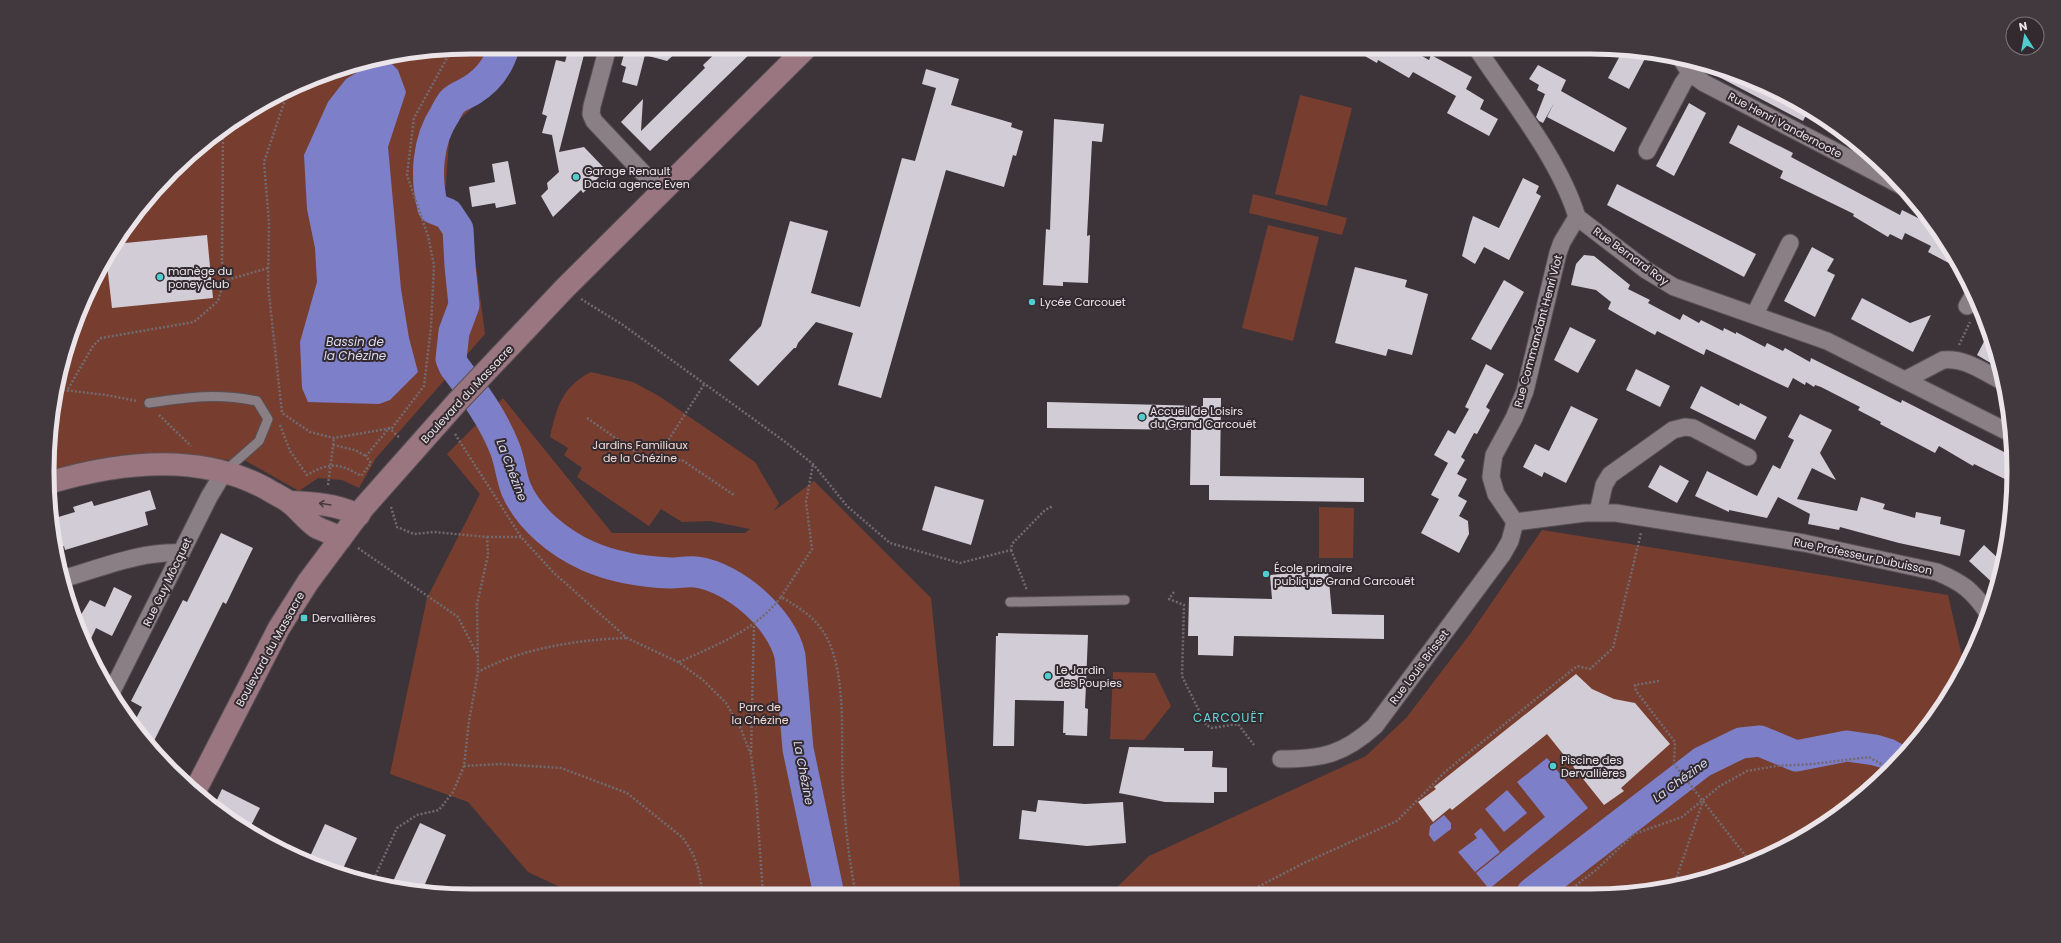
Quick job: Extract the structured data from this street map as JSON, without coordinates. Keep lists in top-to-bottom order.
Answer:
{
  "streets": {
    "main road": ["Boulevard du Massacre"],
    "street": [
      "Rue Henri Vandernoote",
      "Rue Bernard Roy",
      "Rue Commandant Henri Viot",
      "Rue Professeur Dubuisson",
      "Rue Guy Môcquet",
      "Rue Louis Brisset"
    ]
  },
  "crossings": [
    ["Rue Bernard Roy", "Rue Commandant Henri Viot"],
    ["Rue Commandant Henri Viot", "Rue Louis Brisset"]
  ],
  "districts": ["CARCOUËT"],
  "water": ["Bassin de la Chézine", "La Chézine"],
  "parks": ["Jardins Familiaux de la Chézine", "Parc de la Chézine"],
  "places": {
    "other": [
      "Garage Renault Dacia agence Even",
      "manège du poney club",
      "Lycée Carcouet",
      "Accueil de Loisirs du Grand Carcouët",
      "École primaire publique Grand Carcouët",
      "Le Jardin des Poupies",
      "Piscine des Dervallières"
    ],
    "transit": ["Dervallières"]
  },
  "north": "top"
}
